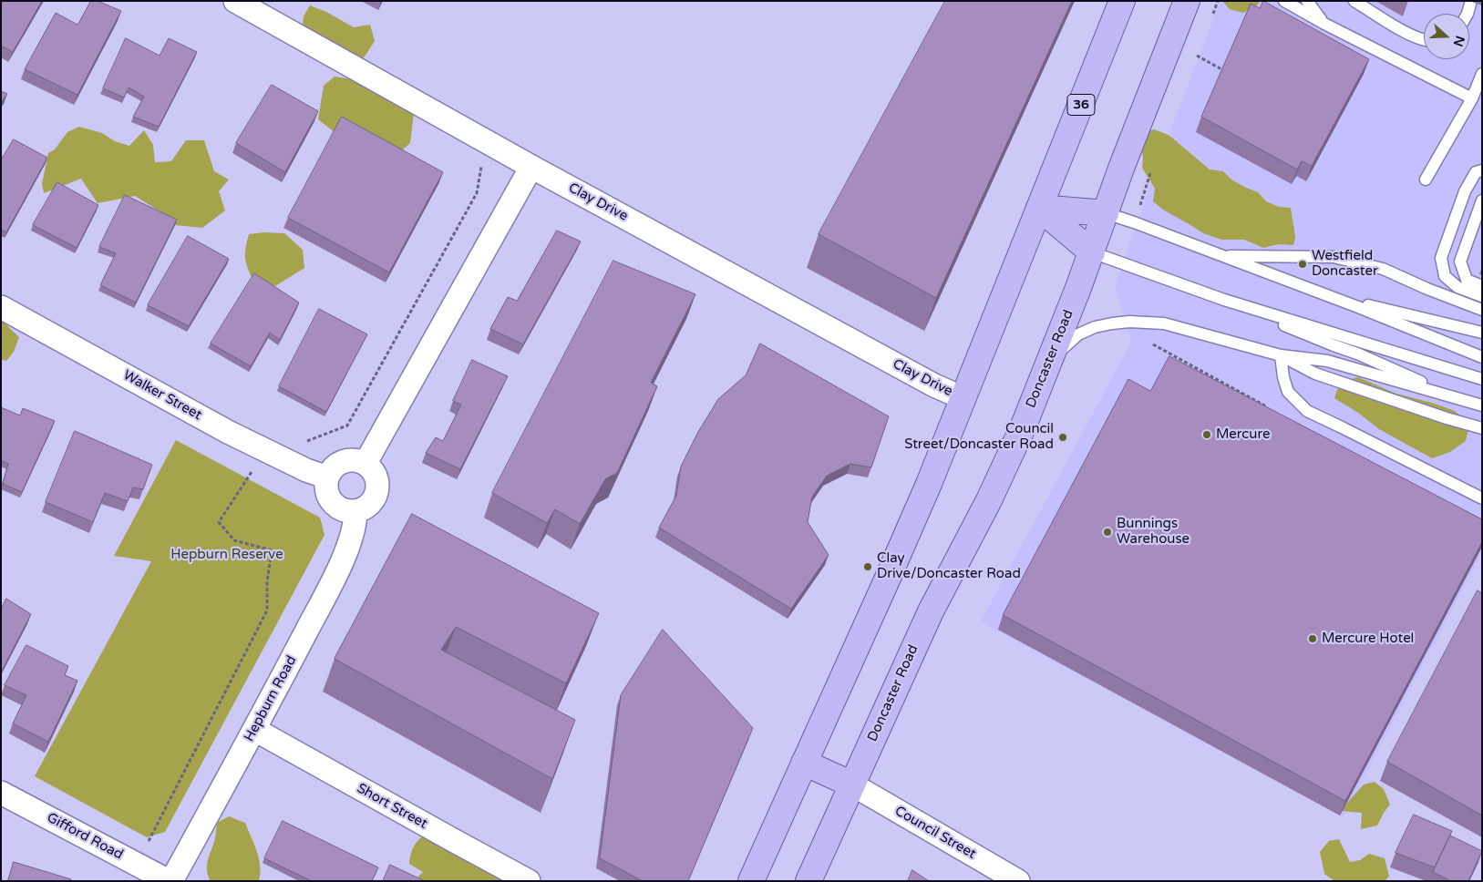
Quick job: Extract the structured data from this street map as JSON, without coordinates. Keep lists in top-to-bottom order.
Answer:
{
  "streets": {
    "main road": ["36", "Doncaster Road"],
    "street": [
      "Clay Drive",
      "Walker Street",
      "Hepburn Road",
      "Short Street",
      "Council Street",
      "Gifford Road"
    ]
  },
  "crossings": [
    ["36", "Clay Drive"],
    ["Doncaster Road", "Council Street"],
    ["Walker Street", "Hepburn Road"],
    ["Hepburn Road", "Short Street"],
    ["Hepburn Road", "Gifford Road"]
  ],
  "parks": ["Hepburn Reserve"],
  "places": [
    "Westfield Doncaster",
    "Mercure",
    "Council Street/Doncaster Road",
    "Bunnings Warehouse",
    "Clay Drive/Doncaster Road",
    "Mercure Hotel"
  ],
  "north": "right"
}
